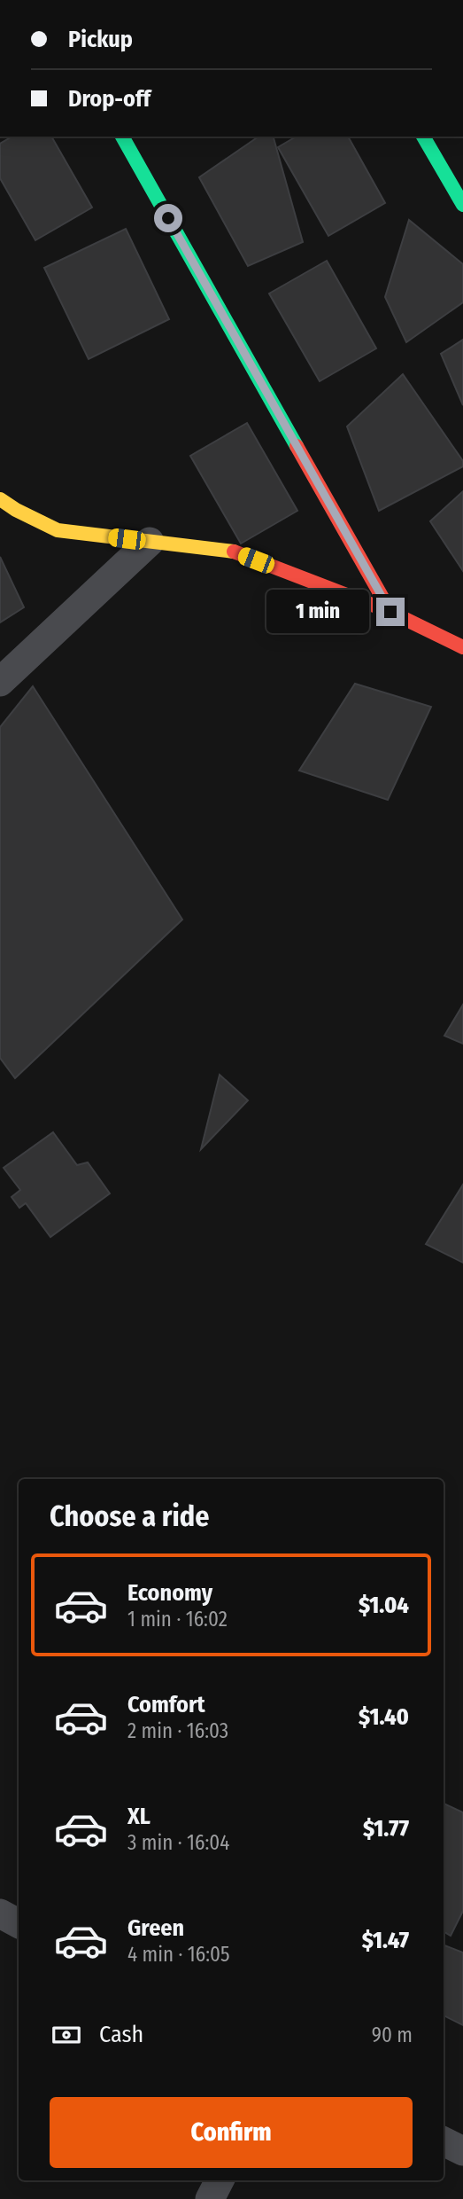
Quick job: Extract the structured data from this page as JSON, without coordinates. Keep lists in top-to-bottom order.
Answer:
{
  "page": {
    "banner": ["Pickup", "Drop-off"],
    "bubble": "1 min",
    "heading": "Choose a ride",
    "list": [
      {
        "name": "Economy",
        "note": "1 min · 16:02",
        "value": "$1.04"
      },
      {
        "name": "Comfort",
        "note": "2 min · 16:03",
        "value": "$1.40"
      },
      {
        "name": "XL",
        "note": "3 min · 16:04",
        "value": "$1.77"
      },
      {
        "name": "Green",
        "note": "4 min · 16:05",
        "value": "$1.47"
      }
    ],
    "pay": ["Cash", "90 m"],
    "buttons": "Confirm"
  }
}
